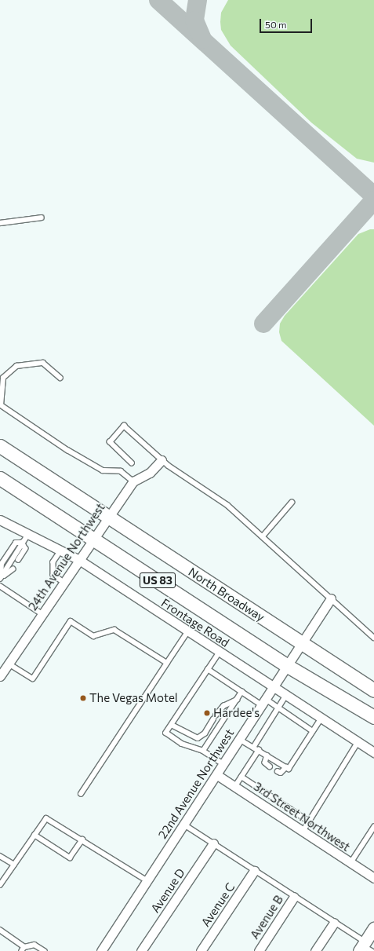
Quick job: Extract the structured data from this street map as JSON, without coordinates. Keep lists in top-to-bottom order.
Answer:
{
  "streets": {
    "main road": ["US 83", "North Broadway"],
    "street": [
      "24th Avenue Northwest",
      "Frontage Road",
      "22nd Avenue Northwest",
      "3rd Street Northwest",
      "Avenue D",
      "Avenue C",
      "Avenue B"
    ]
  },
  "crossings": [
    ["24th Avenue Northwest", "US 83"],
    ["24th Avenue Northwest", "North Broadway"],
    ["24th Avenue Northwest", "Frontage Road"],
    ["US 83", "22nd Avenue Northwest"],
    ["North Broadway", "22nd Avenue Northwest"],
    ["Frontage Road", "22nd Avenue Northwest"],
    ["22nd Avenue Northwest", "3rd Street Northwest"]
  ],
  "places": ["The Vegas Motel", "Hardee's"],
  "scale_bar": "50 m"
}
